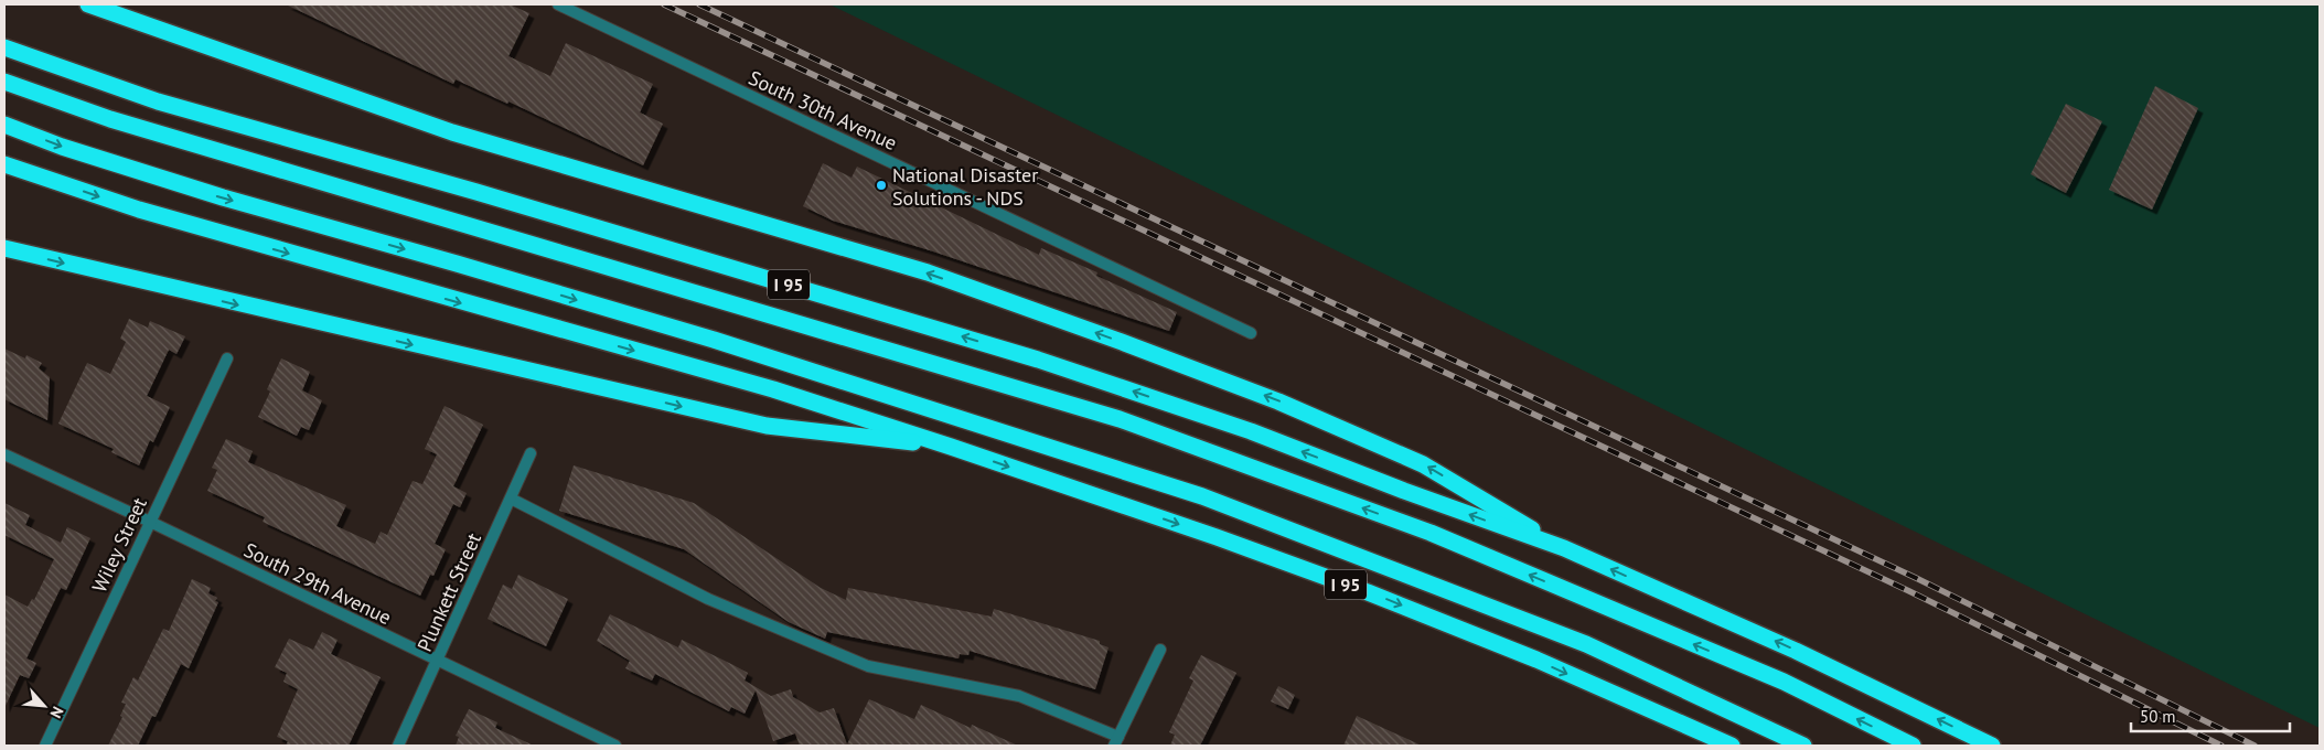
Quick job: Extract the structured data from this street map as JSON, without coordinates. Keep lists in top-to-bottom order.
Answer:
{
  "streets": {
    "highway": ["I 95"],
    "street": [
      "South 30th Avenue",
      "Wiley Street",
      "South 29th Avenue",
      "Plunkett Street"
    ]
  },
  "crossings": [
    ["Wiley Street", "South 29th Avenue"],
    ["South 29th Avenue", "Plunkett Street"]
  ],
  "places": ["National Disaster Solutions - NDS"],
  "scale_bar": "50 m",
  "north": "bottom right"
}
